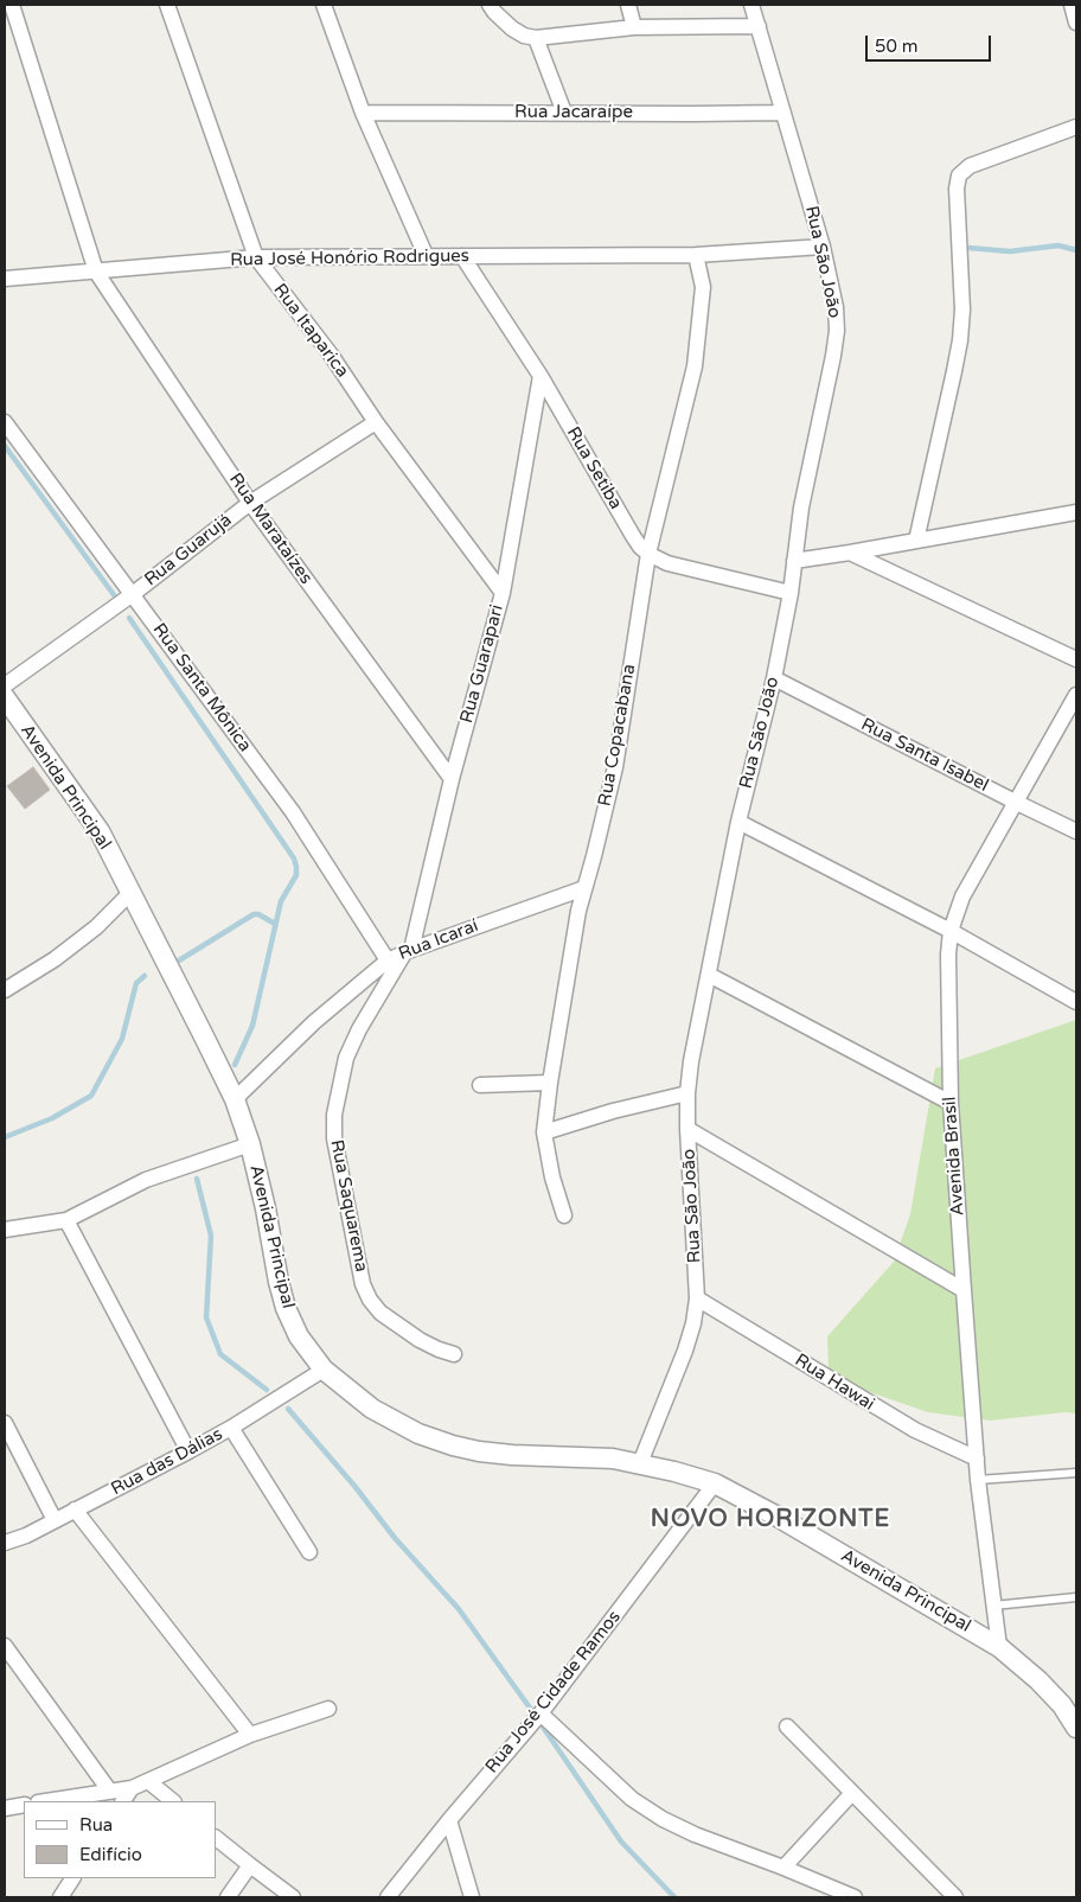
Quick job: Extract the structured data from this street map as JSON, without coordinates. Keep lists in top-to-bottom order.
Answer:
{
  "streets": {
    "street": [
      "Rua Jacaraípe",
      "Rua José Honório Rodrigues",
      "Rua São João",
      "Rua Itaparica",
      "Rua Setiba",
      "Rua Marataízes",
      "Rua Guarujá",
      "Rua Guarapari",
      "Rua Santa Mônica",
      "Rua Copacabana",
      "Rua Santa Isabel",
      "Avenida Principal",
      "Rua Icaraí",
      "Avenida Brasil",
      "Rua Saquarema",
      "Rua Hawai",
      "Rua das Dálias",
      "Rua José Cidade Ramos"
    ]
  },
  "crossings": [
    ["Rua Jacaraípe", "Rua São João"],
    ["Rua José Honório Rodrigues", "Rua São João"],
    ["Rua José Honório Rodrigues", "Rua Itaparica"],
    ["Rua José Honório Rodrigues", "Rua Setiba"],
    ["Rua José Honório Rodrigues", "Rua Marataízes"],
    ["Rua José Honório Rodrigues", "Rua Copacabana"],
    ["Rua São João", "Rua Santa Isabel"],
    ["Rua São João", "Avenida Principal"],
    ["Rua São João", "Rua Hawai"],
    ["Rua Itaparica", "Rua Guarujá"],
    ["Rua Itaparica", "Rua Guarapari"],
    ["Rua Setiba", "Rua Guarapari"],
    ["Rua Setiba", "Rua Copacabana"],
    ["Rua Marataízes", "Rua Guarujá"],
    ["Rua Marataízes", "Rua Guarapari"],
    ["Rua Guarujá", "Rua Santa Mônica"],
    ["Rua Guarapari", "Rua Icaraí"],
    ["Rua Guarapari", "Rua Saquarema"],
    ["Rua Santa Mônica", "Rua Icaraí"],
    ["Rua Copacabana", "Rua Icaraí"],
    ["Rua Santa Isabel", "Avenida Brasil"],
    ["Avenida Principal", "Rua Icaraí"],
    ["Avenida Principal", "Avenida Brasil"],
    ["Avenida Principal", "Rua das Dálias"],
    ["Avenida Principal", "Rua José Cidade Ramos"],
    ["Rua Icaraí", "Rua Saquarema"],
    ["Avenida Brasil", "Rua Hawai"]
  ],
  "districts": ["NOVO HORIZONTE"],
  "legend": ["Rua", "Edifício"],
  "scale_bar": "50 m"
}
